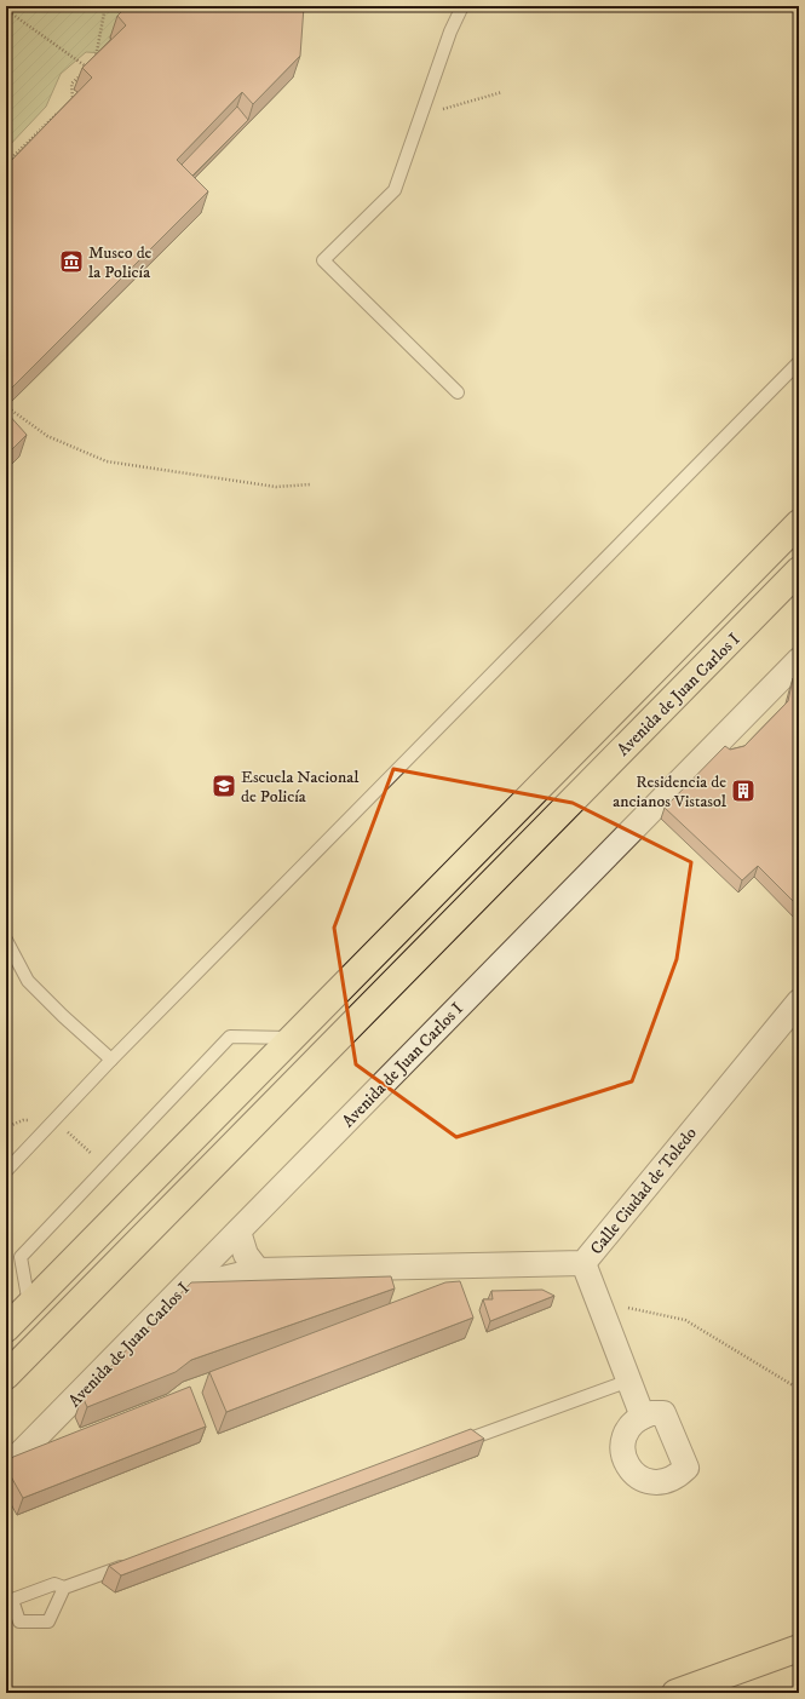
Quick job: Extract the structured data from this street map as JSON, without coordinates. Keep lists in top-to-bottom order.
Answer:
{
  "streets": {
    "highway": ["Avenida de Juan Carlos I"],
    "street": ["Calle Ciudad de Toledo"]
  },
  "crossings": [
    ["Avenida de Juan Carlos I", "Calle Ciudad de Toledo"]
  ],
  "places": {
    "museum": ["Museo de la Policía"],
    "school or university": ["Escuela Nacional de Policía"],
    "building": ["Residencia de ancianos Vistasol"]
  }
}
